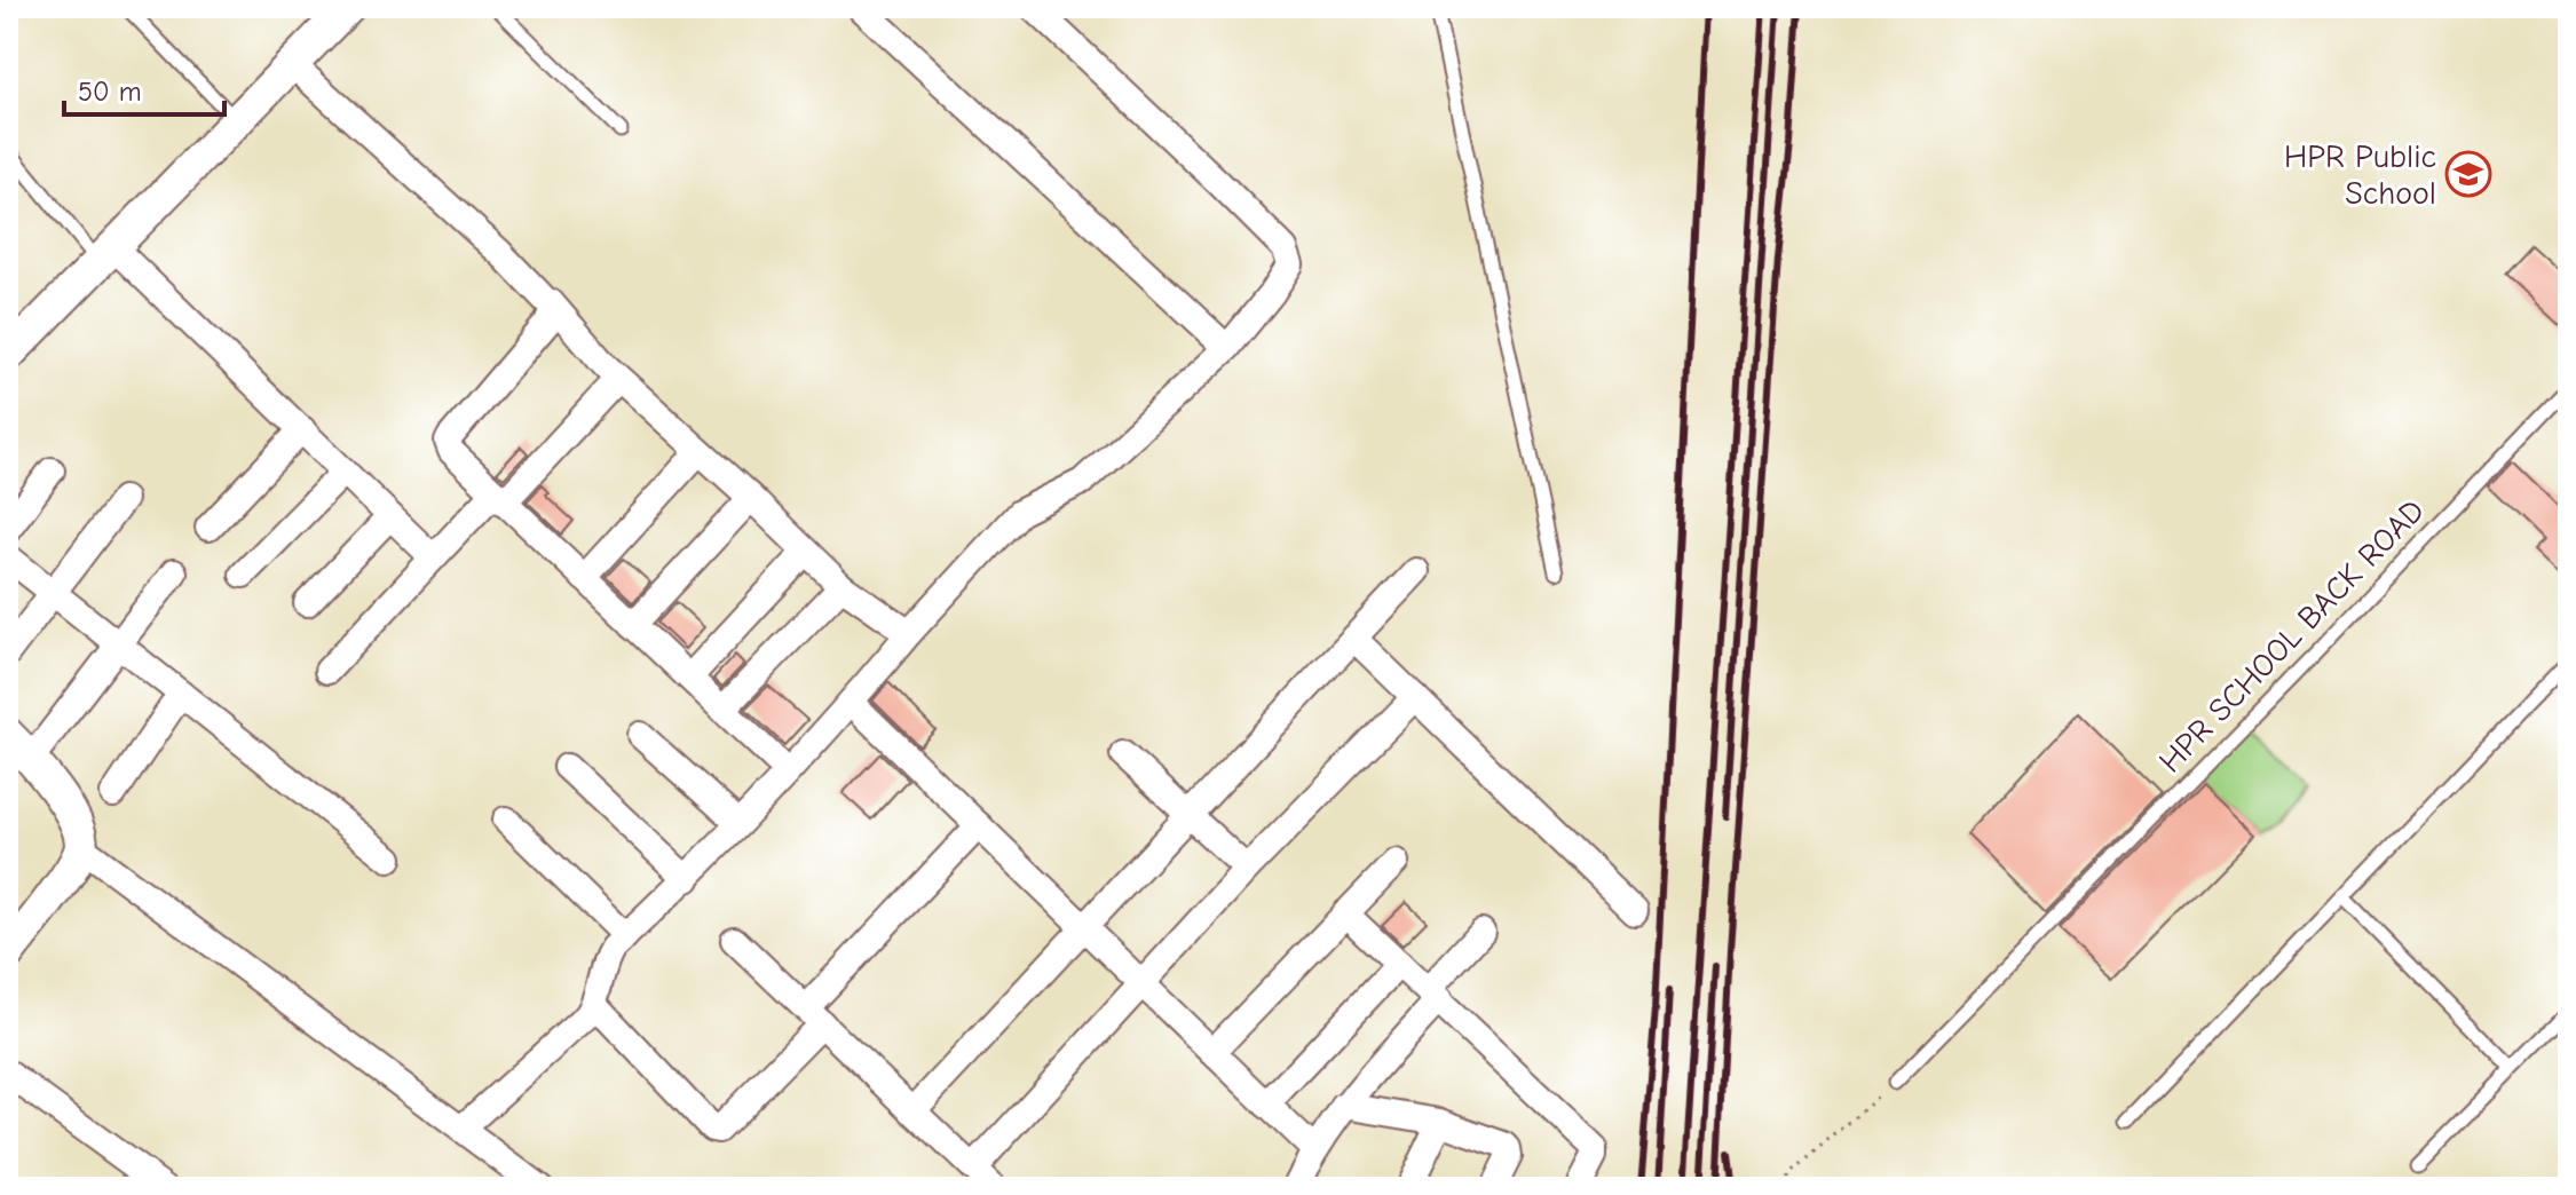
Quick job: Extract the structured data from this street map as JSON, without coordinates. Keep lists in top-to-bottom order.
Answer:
{
  "streets": {
    "lane": ["HPR SCHOOL BACK ROAD"]
  },
  "places": {
    "school or university": ["HPR Public School"]
  },
  "scale_bar": "50 m"
}
